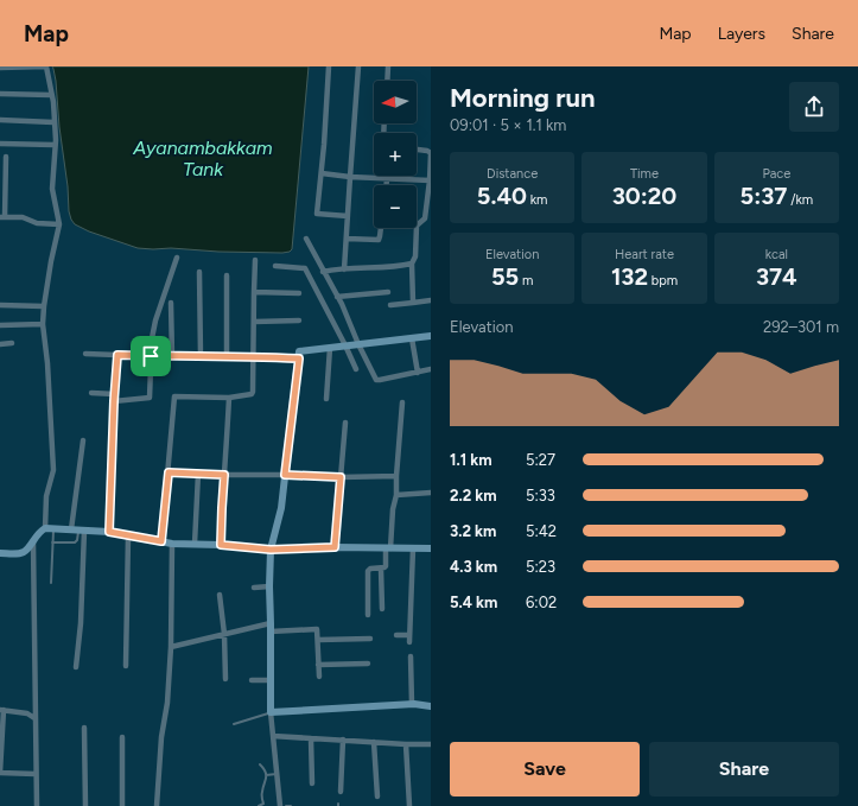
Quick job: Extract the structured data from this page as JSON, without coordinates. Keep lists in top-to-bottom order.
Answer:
{
  "water": ["Ayanambakkam Tank"],
  "north": "left",
  "page": {
    "header": "Map",
    "nav": ["Map", "Layers", "Share"],
    "heading": ["Morning run", "09:01 · 5 × 1.1 km"],
    "map_buttons": ["+", "−"],
    "stats": [
      ["Distance", "5.40 km"],
      ["Time", "30:20"],
      ["Pace", "5:37 /km"],
      ["Elevation", "55 m"],
      ["Heart rate", "132 bpm"],
      ["kcal", "374"]
    ],
    "chart": ["Elevation", "292–301 m"],
    "list": [
      {
        "name": "1.1 km",
        "note": "5:27"
      },
      {
        "name": "2.2 km",
        "note": "5:33"
      },
      {
        "name": "3.2 km",
        "note": "5:42"
      },
      {
        "name": "4.3 km",
        "note": "5:23"
      },
      {
        "name": "5.4 km",
        "note": "6:02"
      }
    ],
    "buttons": ["Save", "Share"]
  }
}
